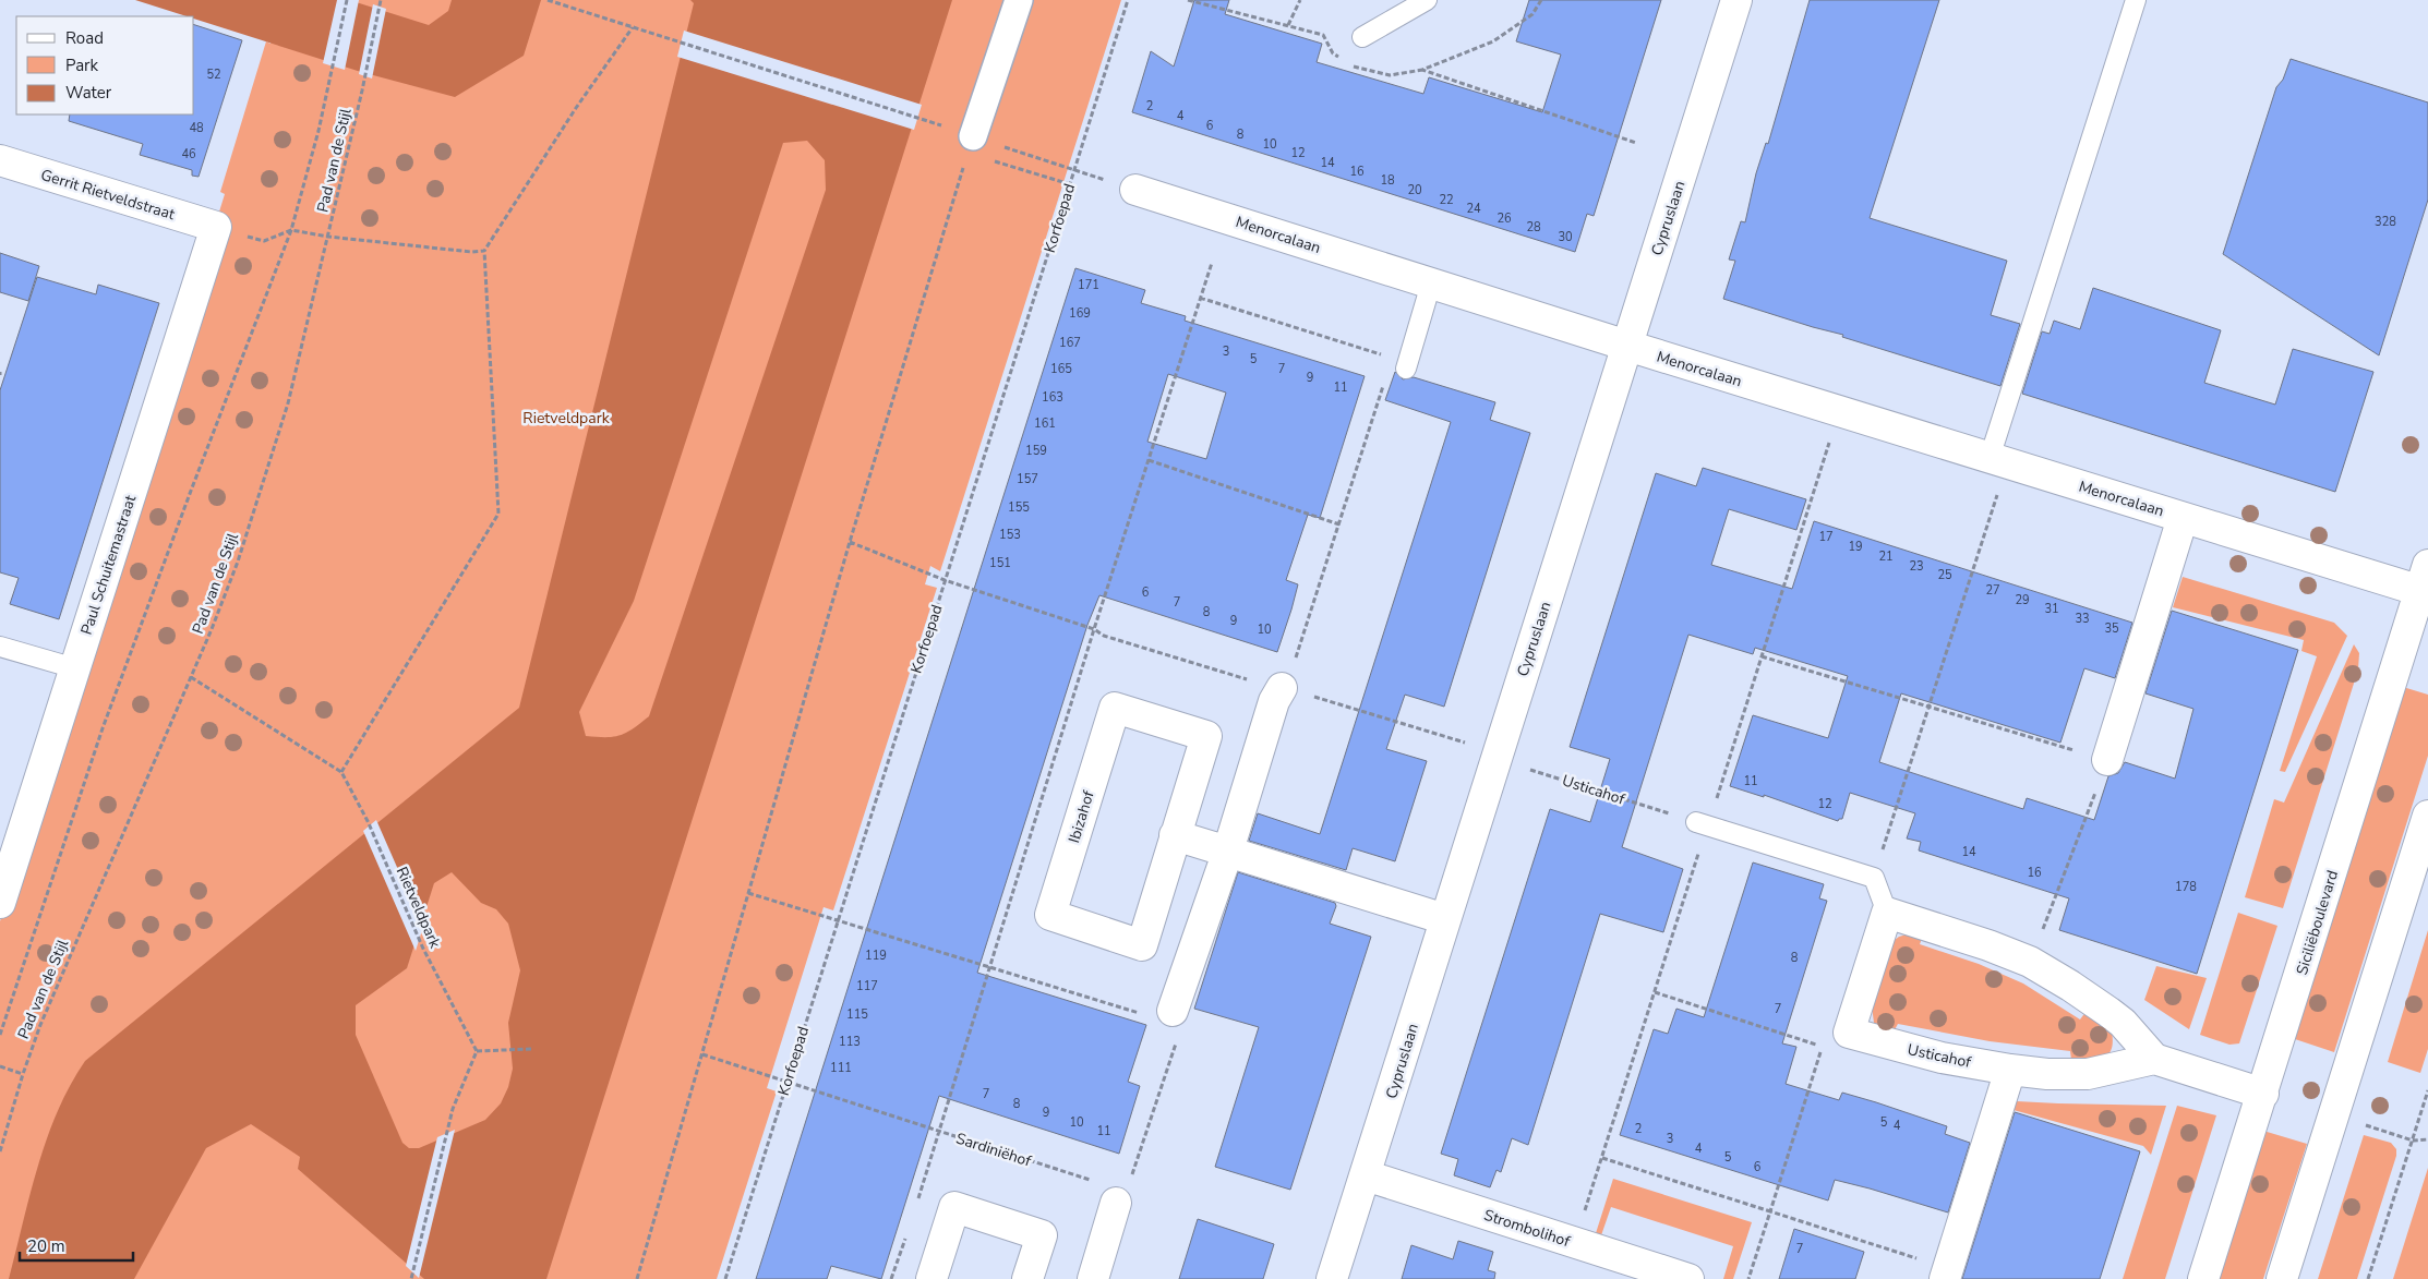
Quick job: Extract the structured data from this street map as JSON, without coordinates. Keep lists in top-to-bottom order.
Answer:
{
  "streets": {
    "street": [
      "Gerrit Rietveldstraat",
      "Cypruslaan",
      "Menorcalaan",
      "Paul Schuitemastraat",
      "Usticahof",
      "Ibizahof",
      "Siciliëboulevard",
      "Strombolihof"
    ],
    "path": [
      "Pad van de Stijl",
      "Korfoepad",
      "Rietveldpark",
      "Sardiniëhof"
    ]
  },
  "crossings": [
    ["Pad van de Stijl", "Rietveldpark"],
    ["Gerrit Rietveldstraat", "Paul Schuitemastraat"],
    ["Korfoepad", "Sardiniëhof"],
    ["Cypruslaan", "Menorcalaan"],
    ["Cypruslaan", "Usticahof"],
    ["Cypruslaan", "Strombolihof"],
    ["Menorcalaan", "Siciliëboulevard"]
  ],
  "parks": ["Rietveldpark"],
  "house_numbers": [
    "52",
    "2",
    "4",
    "6",
    "48",
    "8",
    "10",
    "12",
    "46",
    "14",
    "16",
    "18",
    "20",
    "22",
    "24",
    "26",
    "328",
    "28",
    "30",
    "171",
    "169",
    "167",
    "3",
    "5",
    "165",
    "7",
    "9",
    "11",
    "163",
    "161",
    "159",
    "157",
    "155",
    "153",
    "17",
    "19",
    "21",
    "151",
    "23",
    "25",
    "27",
    "6",
    "29",
    "7",
    "31",
    "8",
    "33",
    "9",
    "35",
    "10",
    "11",
    "12",
    "14",
    "16",
    "178",
    "119",
    "8",
    "117",
    "7",
    "115",
    "113",
    "111",
    "7",
    "8",
    "9",
    "10",
    "5",
    "4",
    "2",
    "11",
    "3",
    "4",
    "5",
    "6",
    "7"
  ],
  "legend": ["Road", "Park", "Water"],
  "scale_bar": "20 m"
}
